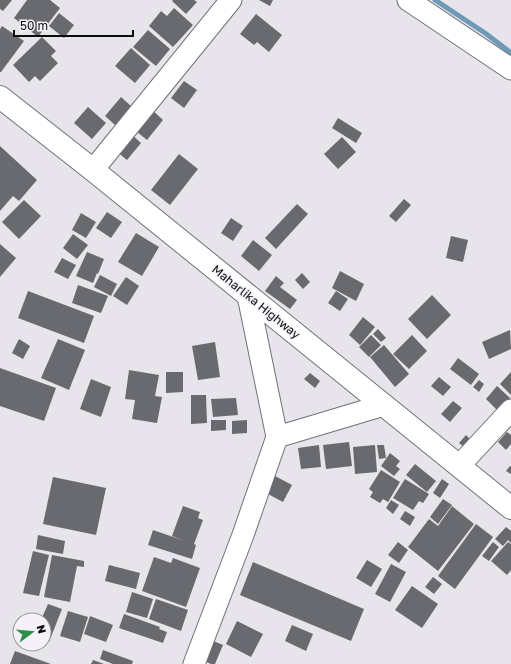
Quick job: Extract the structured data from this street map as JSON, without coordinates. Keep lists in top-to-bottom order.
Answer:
{
  "streets": {
    "highway": ["Maharlika Highway"]
  },
  "scale_bar": "50 m",
  "north": "right"
}
